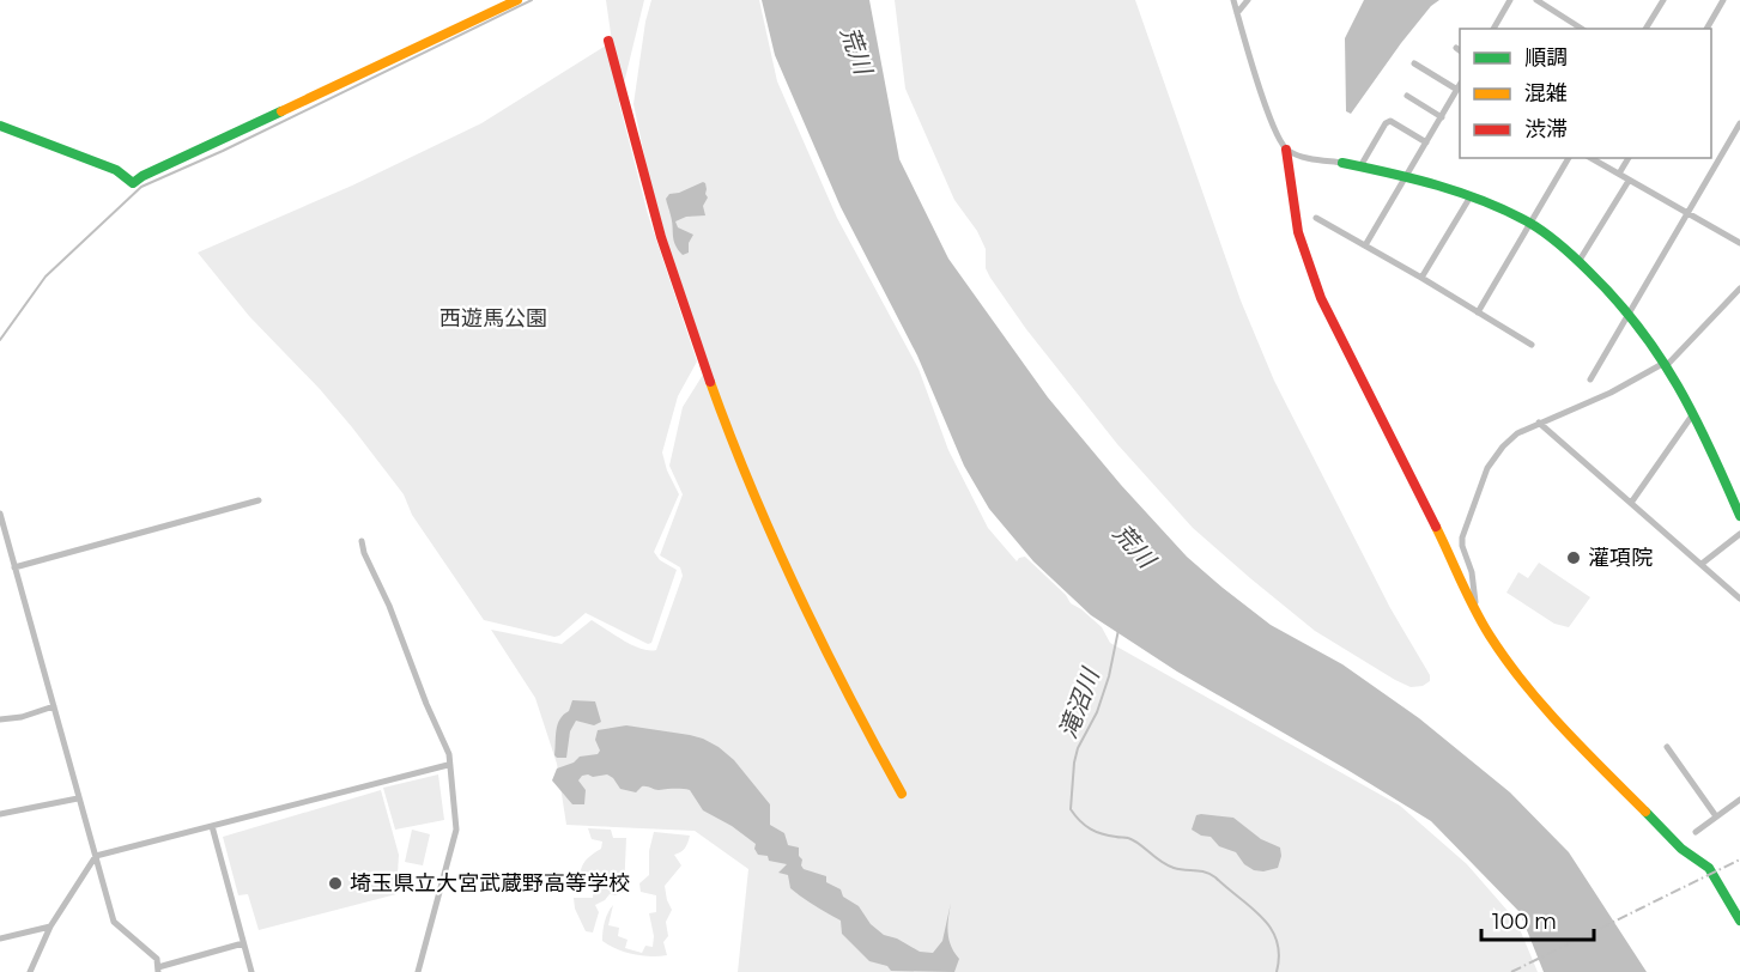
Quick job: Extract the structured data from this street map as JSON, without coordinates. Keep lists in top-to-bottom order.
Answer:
{
  "water": ["荒川", "滝沼川"],
  "parks": ["西遊馬公園"],
  "places": ["灌項院", "埼玉県立大宮武蔵野高等学校"],
  "legend": ["順調", "混雑", "渋滞"],
  "scale_bar": "100 m"
}
